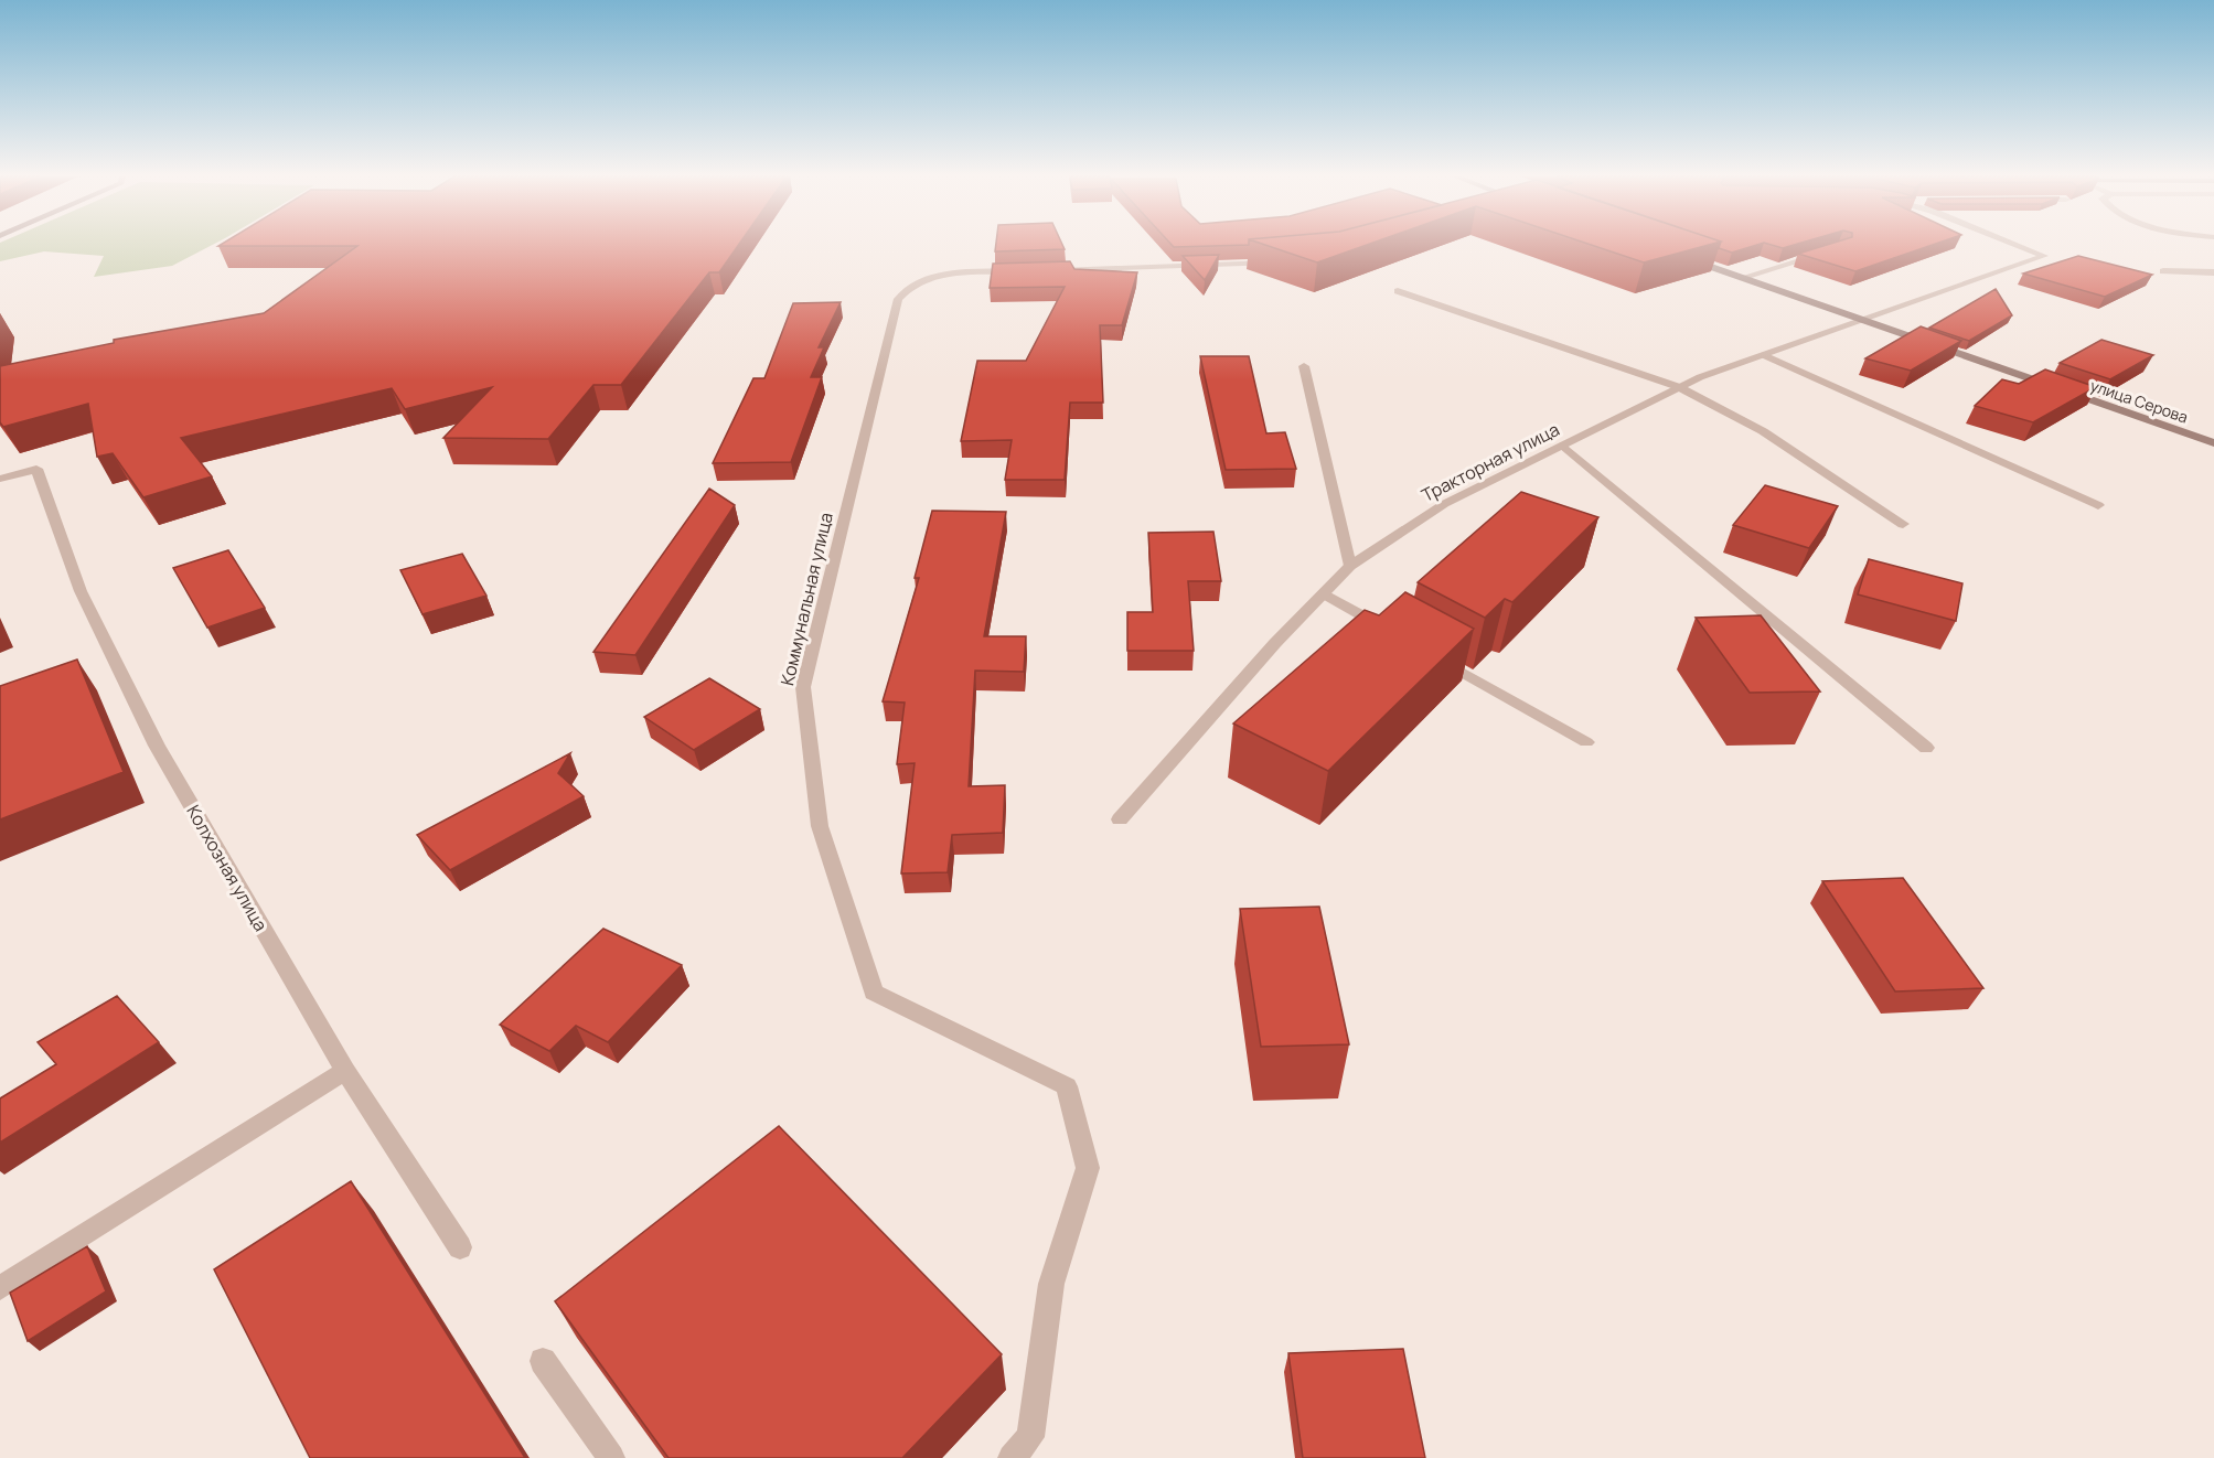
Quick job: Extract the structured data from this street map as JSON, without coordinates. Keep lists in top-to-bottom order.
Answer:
{
  "streets": {
    "street": [
      "улица Серова",
      "Тракторная улица",
      "Коммунальная улица",
      "Колхозная улица"
    ]
  },
  "crossings": [
    ["улица Серова", "Тракторная улица"]
  ]
}
